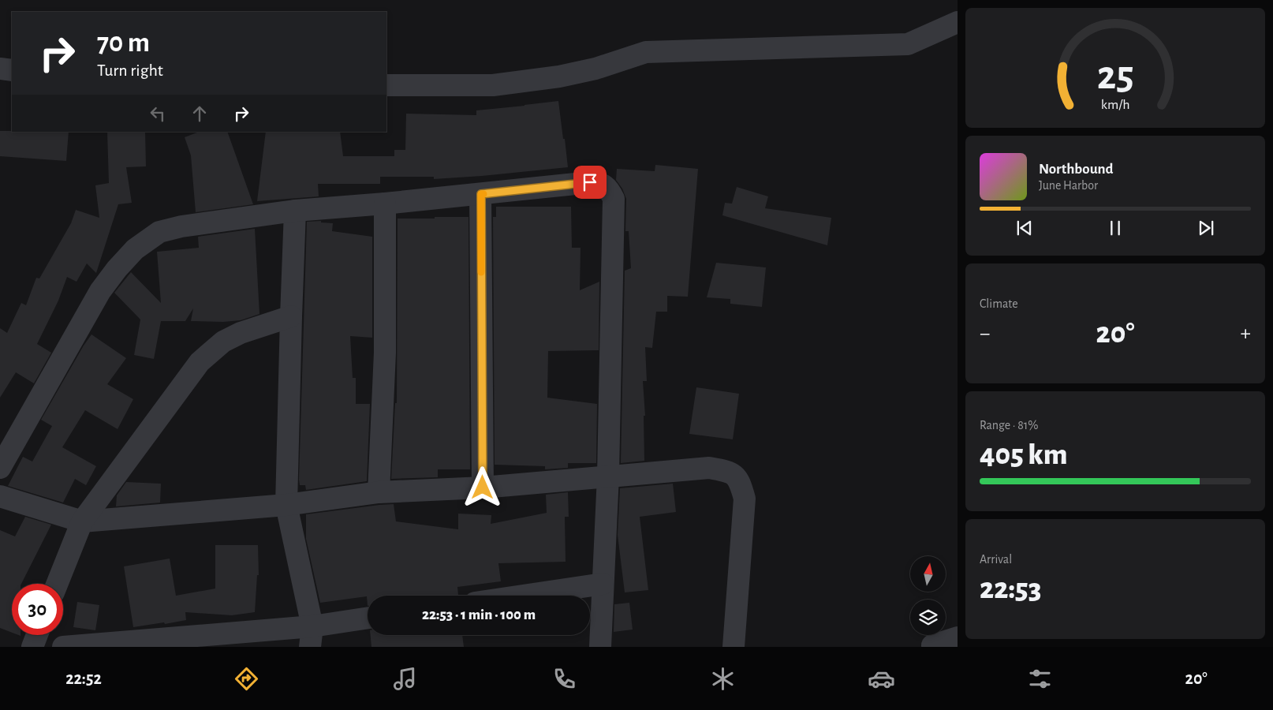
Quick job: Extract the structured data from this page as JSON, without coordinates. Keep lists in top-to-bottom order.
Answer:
{
  "north": "top",
  "page": {
    "turn": ["70 m", "Turn right"],
    "song": ["Northbound", "June Harbor"],
    "tile": [
      "Climate",
      ["Range · 81%", "405 km"],
      ["Arrival", "22:53"]
    ],
    "heat": ["−", "20°", "+"],
    "limit": "30",
    "trip": "22:53 · 1 min · 100 m",
    "tabs": ["22:52", "20°"],
    "gauge": ["25", "km/h"]
  }
}
